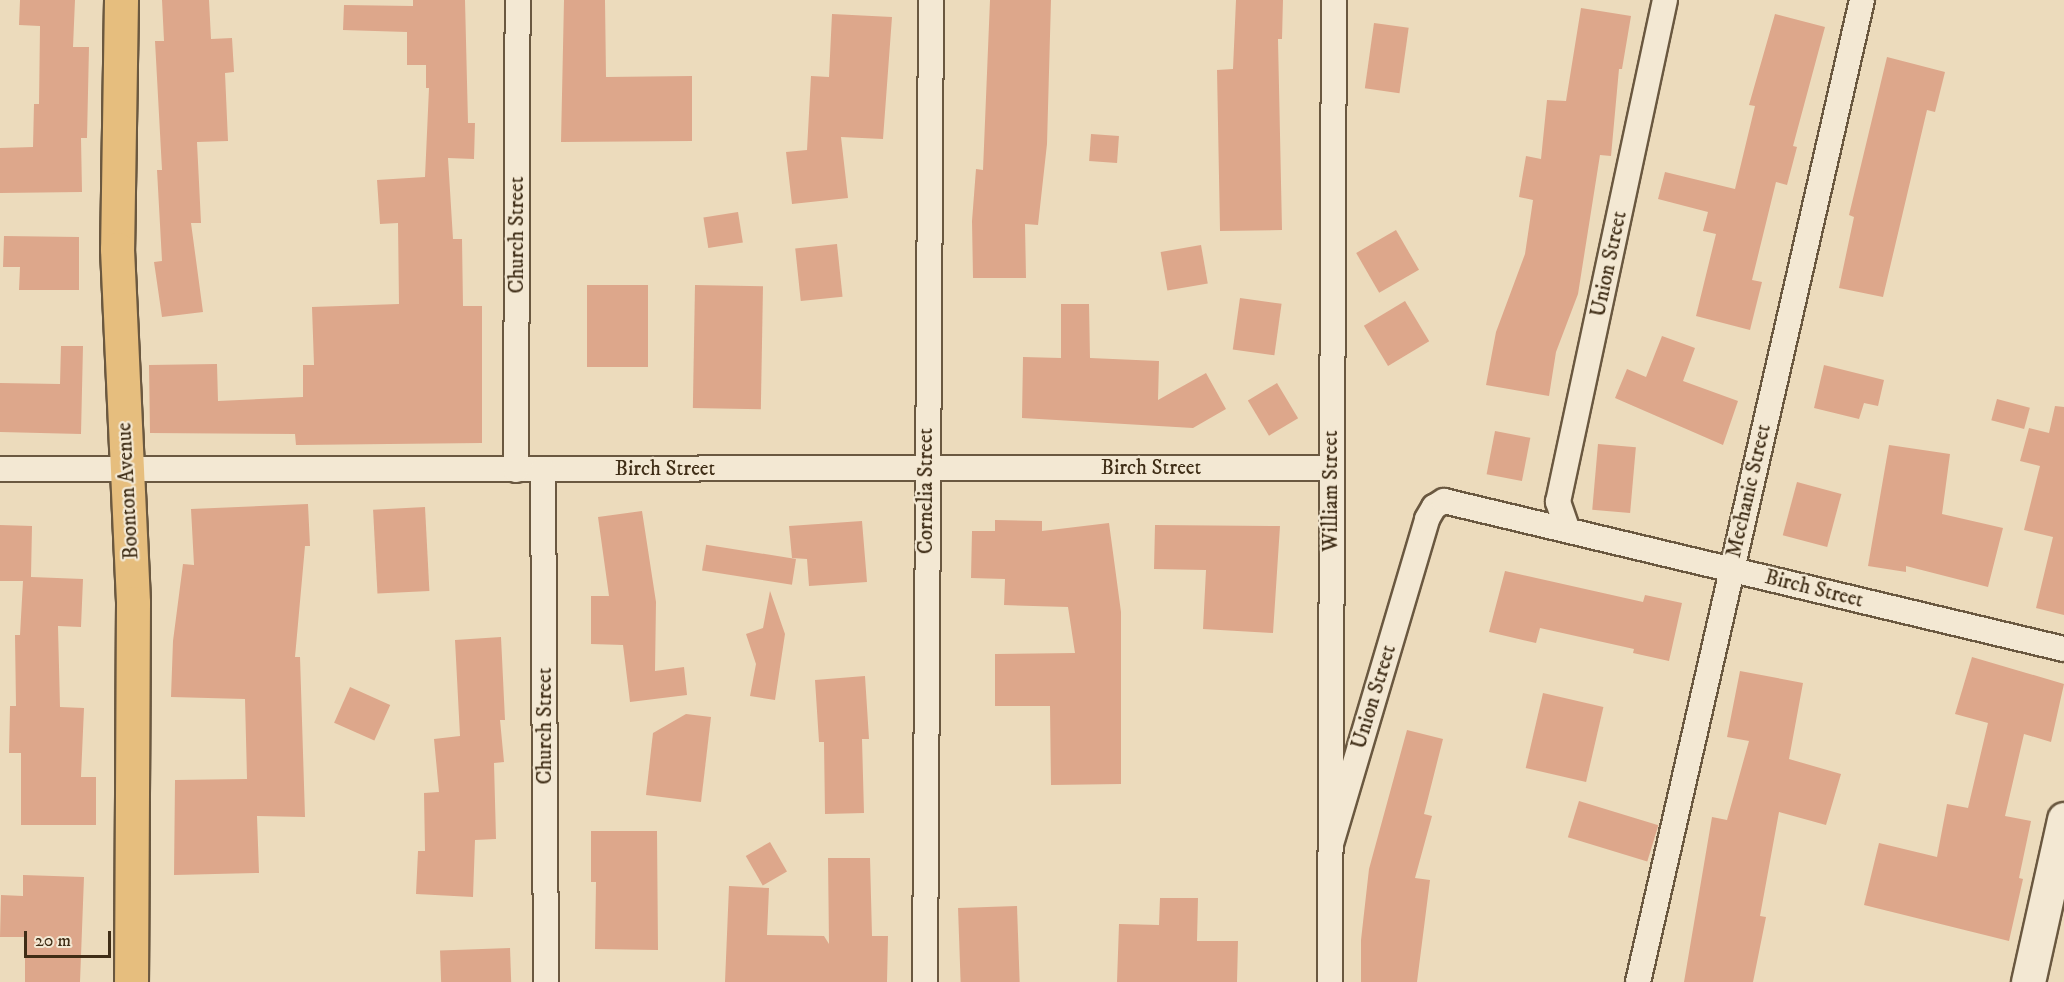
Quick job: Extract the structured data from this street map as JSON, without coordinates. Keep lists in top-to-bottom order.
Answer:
{
  "streets": {
    "main road": ["Boonton Avenue"],
    "street": [
      "Church Street",
      "Union Street",
      "Birch Street",
      "Cornelia Street",
      "William Street",
      "Mechanic Street"
    ]
  },
  "crossings": [
    ["Church Street", "Birch Street"],
    ["Union Street", "Birch Street"],
    ["Union Street", "William Street"],
    ["Birch Street", "Boonton Avenue"],
    ["Birch Street", "Cornelia Street"],
    ["Birch Street", "William Street"],
    ["Birch Street", "Mechanic Street"]
  ],
  "scale_bar": "20 m"
}
